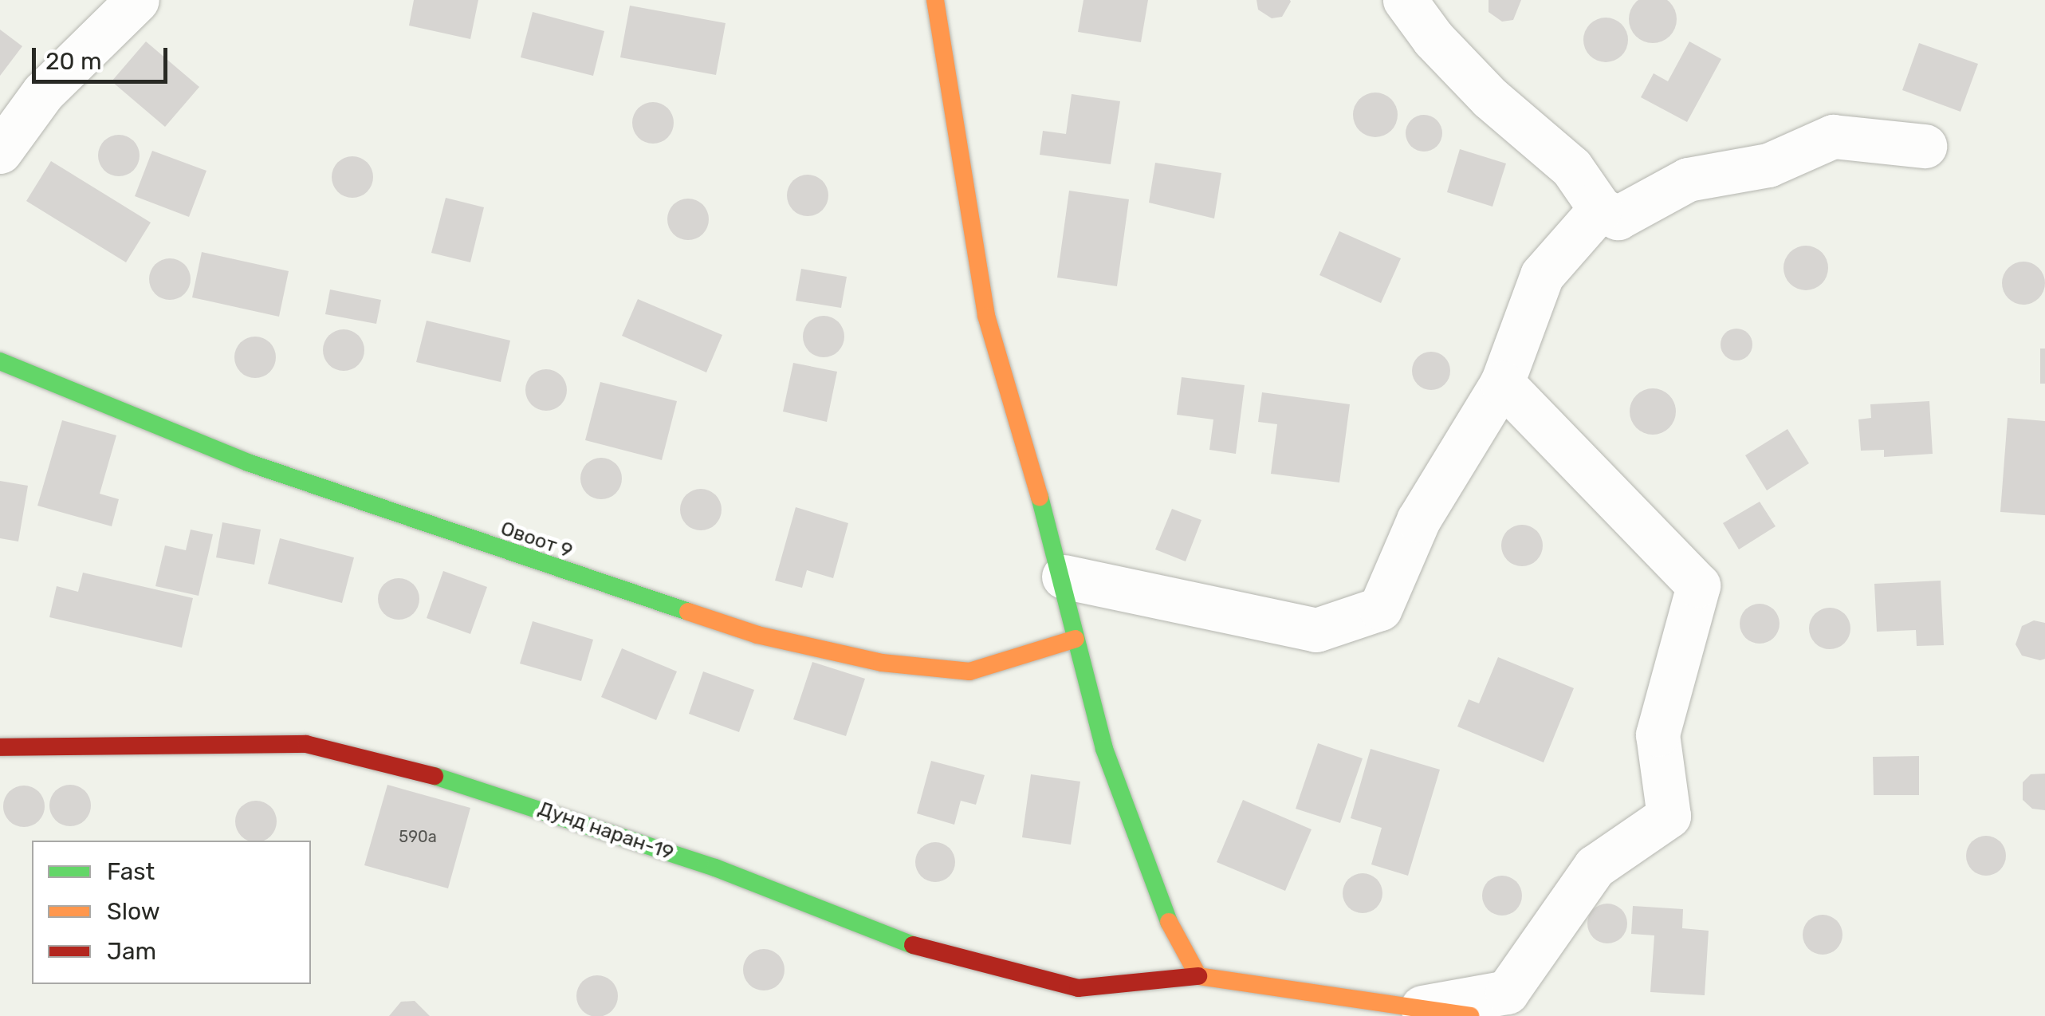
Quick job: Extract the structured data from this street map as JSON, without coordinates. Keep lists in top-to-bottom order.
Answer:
{
  "streets": {
    "street": ["Овоот 9", "Дунд наран-19"]
  },
  "house_numbers": ["590а"],
  "legend": ["Fast", "Slow", "Jam"],
  "scale_bar": "20 m"
}
